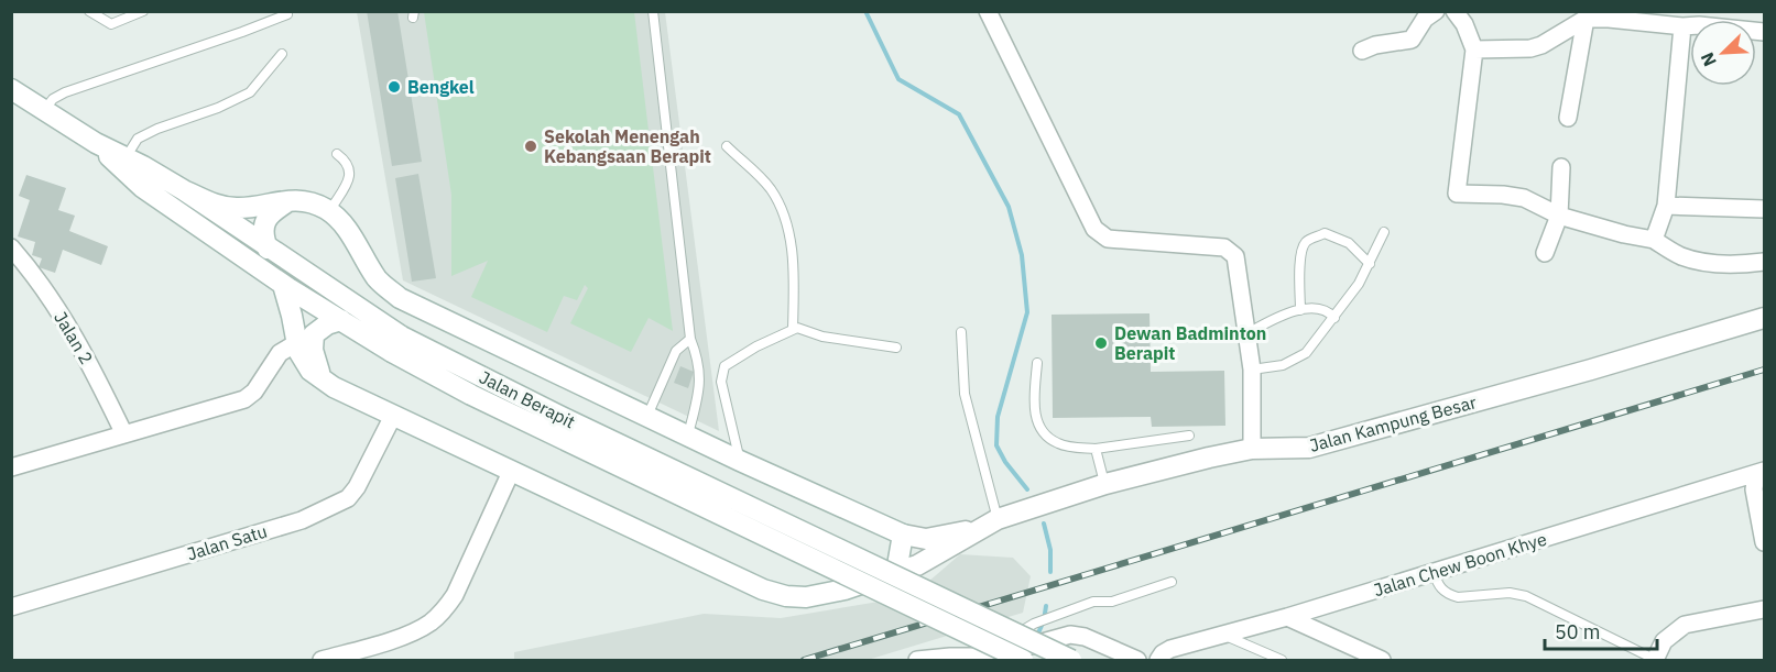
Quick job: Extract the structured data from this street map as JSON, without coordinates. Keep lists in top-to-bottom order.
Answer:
{
  "streets": {
    "main road": ["Jalan Berapit", "Jalan Kampung Besar"],
    "street": ["Jalan 2", "Jalan Satu", "Jalan Chew Boon Khye"]
  },
  "places": ["Bengkel", "Sekolah Menengah Kebangsaan Berapit", "Dewan Badminton Berapit"],
  "scale_bar": "50 m",
  "north": "bottom left"
}
